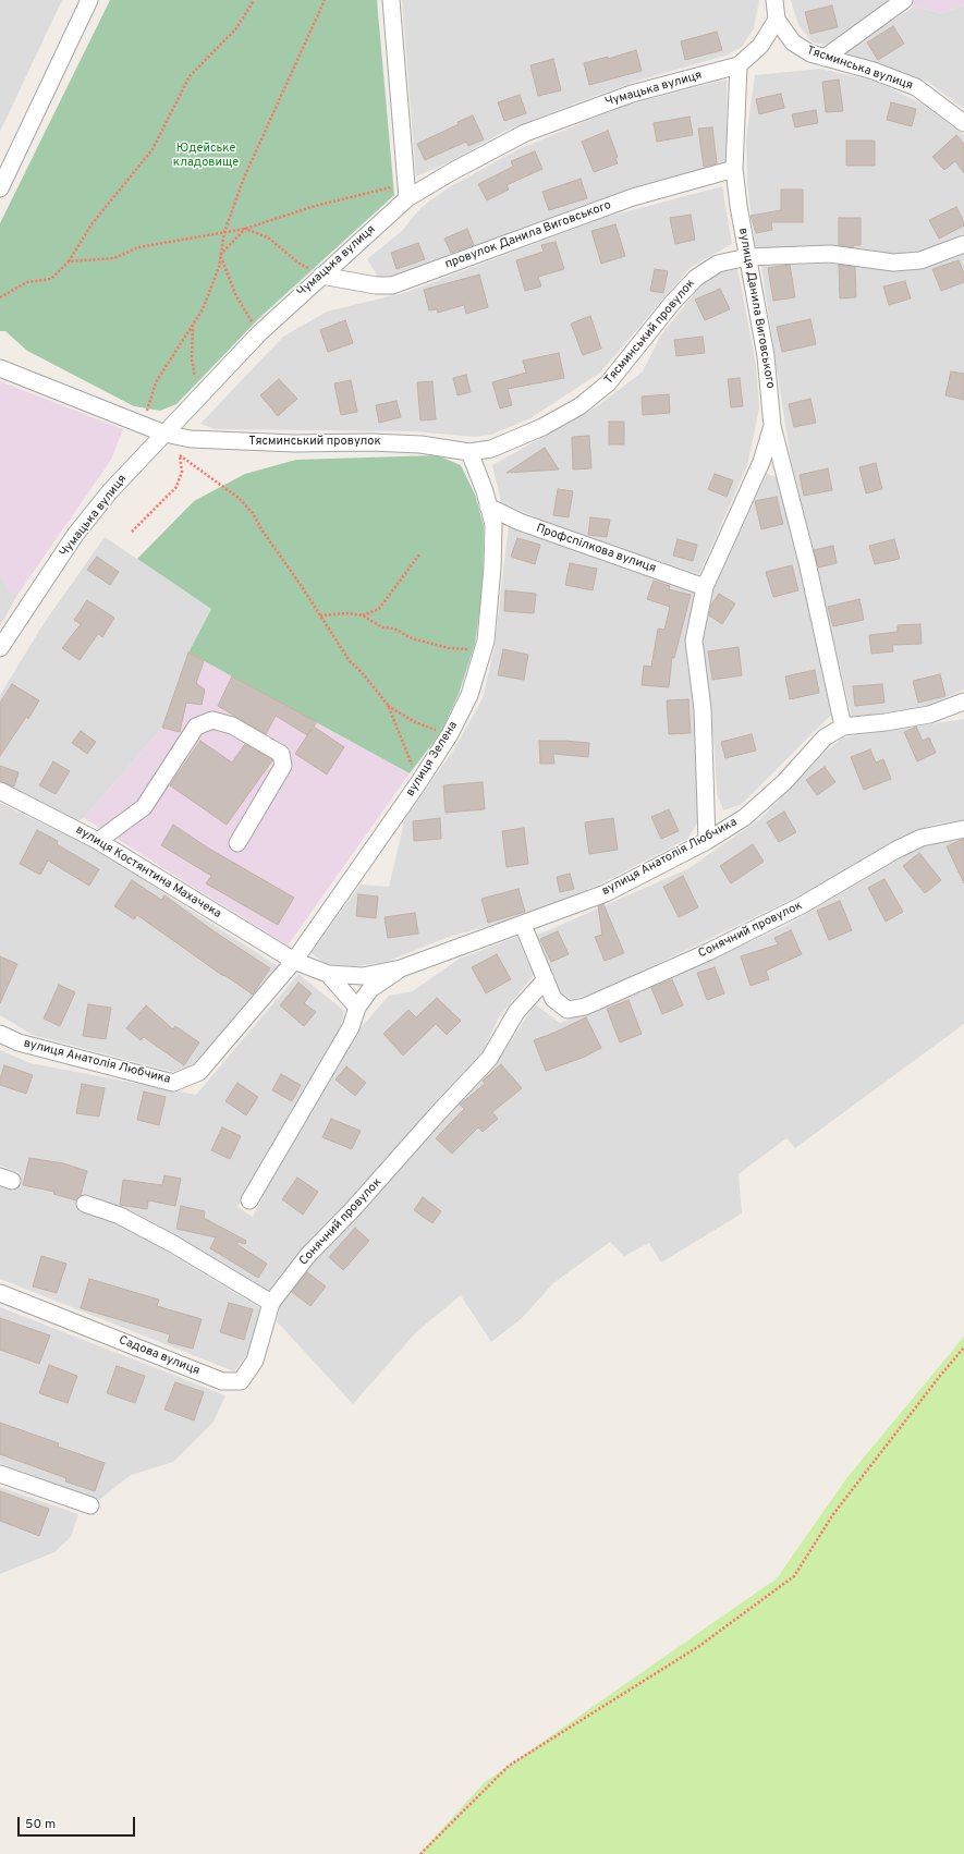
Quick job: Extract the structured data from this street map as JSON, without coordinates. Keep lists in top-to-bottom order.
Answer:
{
  "streets": {
    "street": [
      "Тясминська вулиця",
      "Чумацька вулиця",
      "провулок Данила Виговського",
      "вулиця Данила Виговського",
      "Тясминський провулок",
      "Профспілкова вулиця",
      "вулиця Зелена",
      "вулиця Анатолія Любчика",
      "вулиця Костянтина Махачека",
      "Сонячний провулок",
      "Садова вулиця"
    ]
  },
  "crossings": [
    ["Тясминська вулиця", "Чумацька вулиця"],
    ["Чумацька вулиця", "провулок Данила Виговського"],
    ["Чумацька вулиця", "вулиця Данила Виговського"],
    ["Чумацька вулиця", "Тясминський провулок"],
    ["провулок Данила Виговського", "вулиця Данила Виговського"],
    ["вулиця Данила Виговського", "Тясминський провулок"],
    ["вулиця Данила Виговського", "вулиця Анатолія Любчика"],
    ["Тясминський провулок", "вулиця Зелена"],
    ["Профспілкова вулиця", "вулиця Зелена"],
    ["вулиця Зелена", "вулиця Анатолія Любчика"],
    ["вулиця Зелена", "вулиця Костянтина Махачека"],
    ["вулиця Анатолія Любчика", "вулиця Костянтина Махачека"],
    ["вулиця Анатолія Любчика", "Сонячний провулок"],
    ["Сонячний провулок", "Садова вулиця"]
  ],
  "parks": ["Юдейське кладовище"],
  "scale_bar": "50 m"
}
